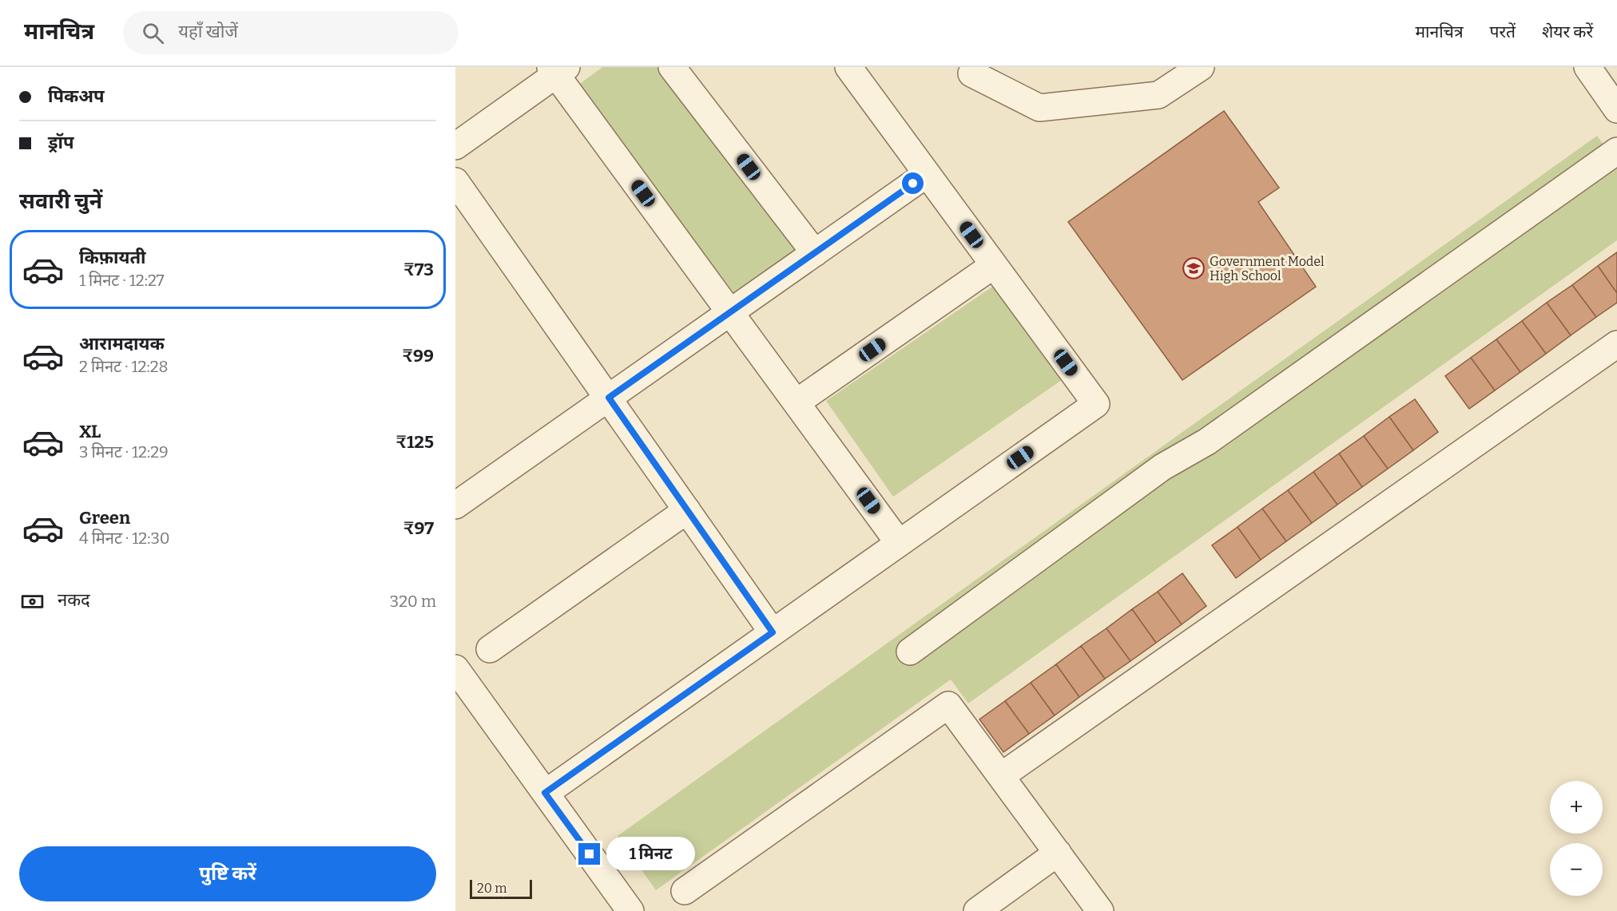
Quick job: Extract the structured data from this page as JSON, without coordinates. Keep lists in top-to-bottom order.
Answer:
{
  "places": {
    "school or university": ["Government Model High School"]
  },
  "scale_bar": "20 m",
  "page": {
    "header": "मानचित्र",
    "search": "यहाँ खोजें",
    "nav": ["मानचित्र", "परतें", "शेयर करें"],
    "banner": ["पिकअप", "ड्रॉप"],
    "heading": "सवारी चुनें",
    "list": [
      {
        "name": "किफ़ायती",
        "note": "1 मिनट · 12:27",
        "value": "₹73"
      },
      {
        "name": "आरामदायक",
        "note": "2 मिनट · 12:28",
        "value": "₹99"
      },
      {
        "name": "XL",
        "note": "3 मिनट · 12:29",
        "value": "₹125"
      },
      {
        "name": "Green",
        "note": "4 मिनट · 12:30",
        "value": "₹97"
      }
    ],
    "pay": ["नकद", "320 m"],
    "map_buttons": ["+", "−"],
    "buttons": "पुष्टि करें",
    "bubble": "1 मिनट",
    "scale": "20 m"
  }
}
